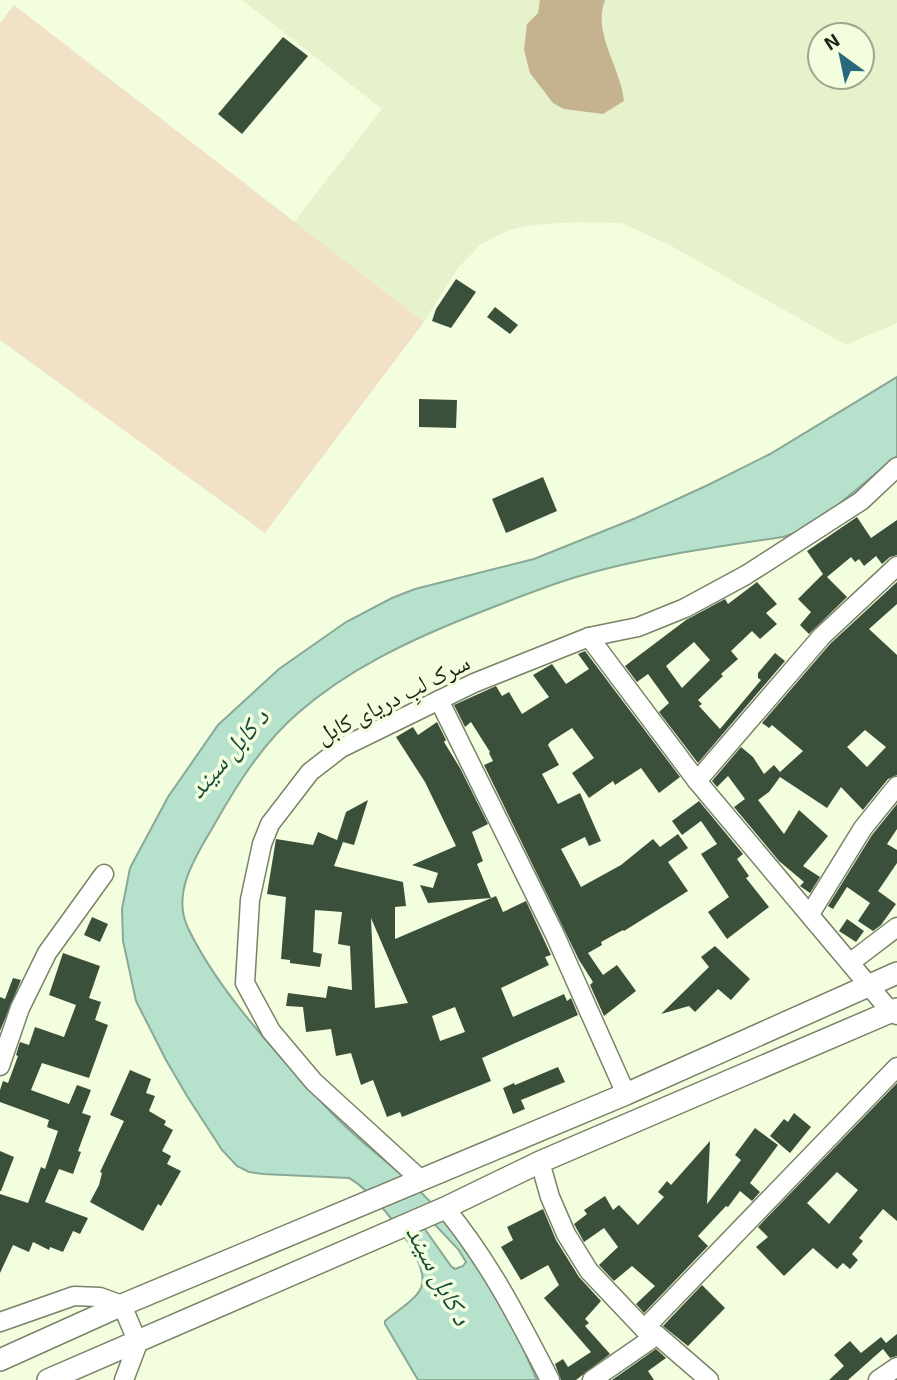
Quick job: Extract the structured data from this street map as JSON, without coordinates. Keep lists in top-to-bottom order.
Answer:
{
  "streets": {
    "street": ["سرک لبِ دریای کابل"]
  },
  "water": ["د کابل سيند"],
  "north": "top left"
}
